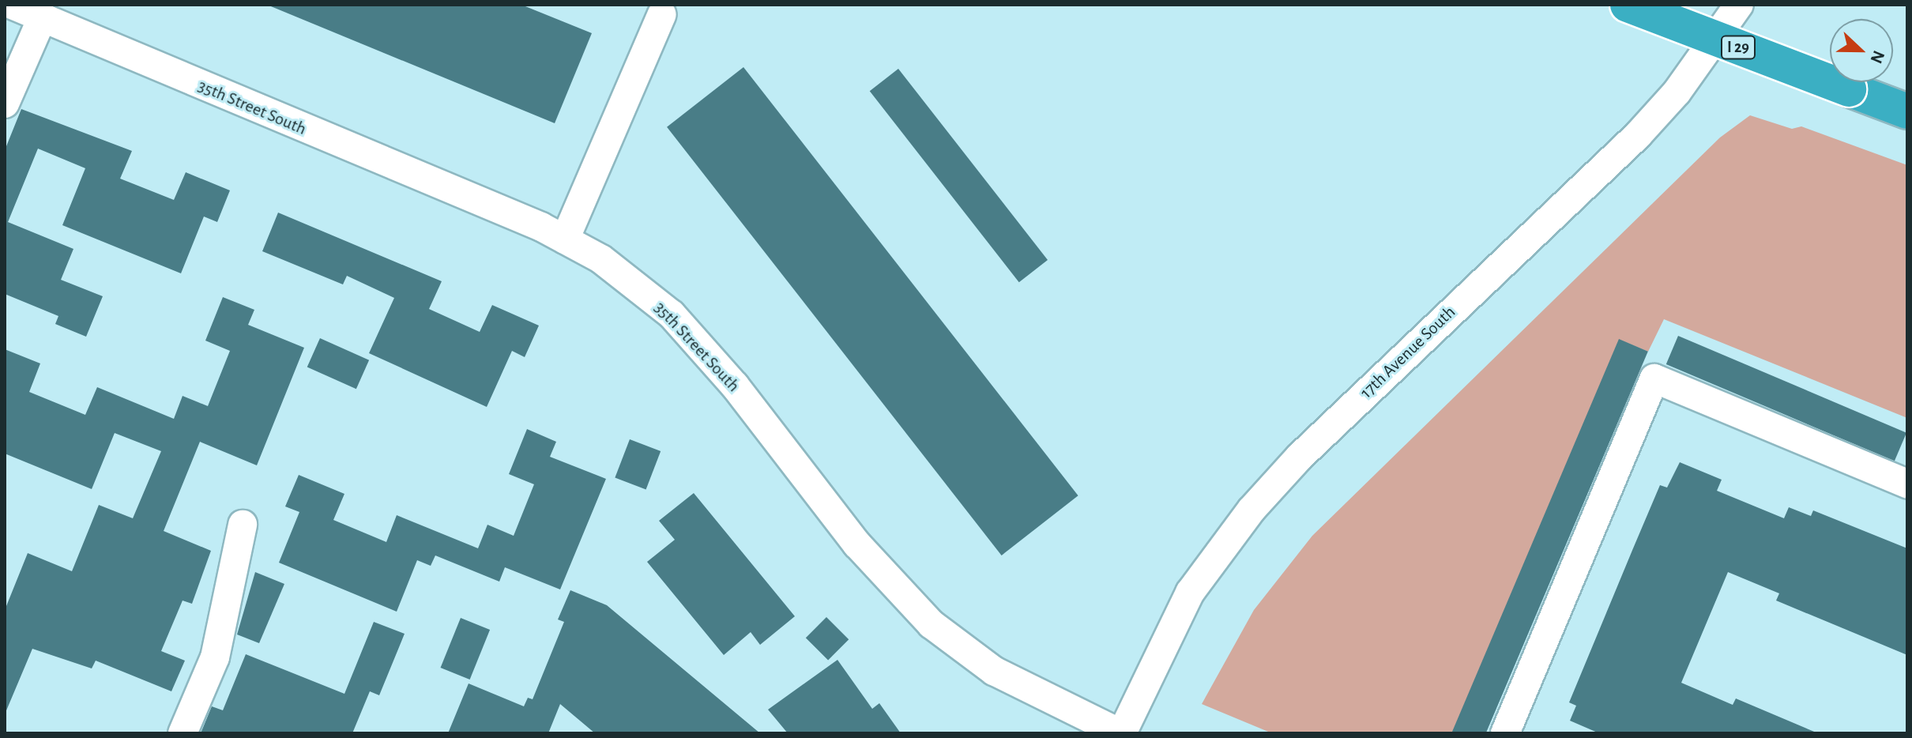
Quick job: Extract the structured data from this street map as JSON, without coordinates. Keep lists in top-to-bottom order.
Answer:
{
  "streets": {
    "highway": ["I 29"],
    "street": ["35th Street South", "17th Avenue South"]
  },
  "crossings": [
    ["35th Street South", "17th Avenue South"]
  ],
  "north": "right"
}
